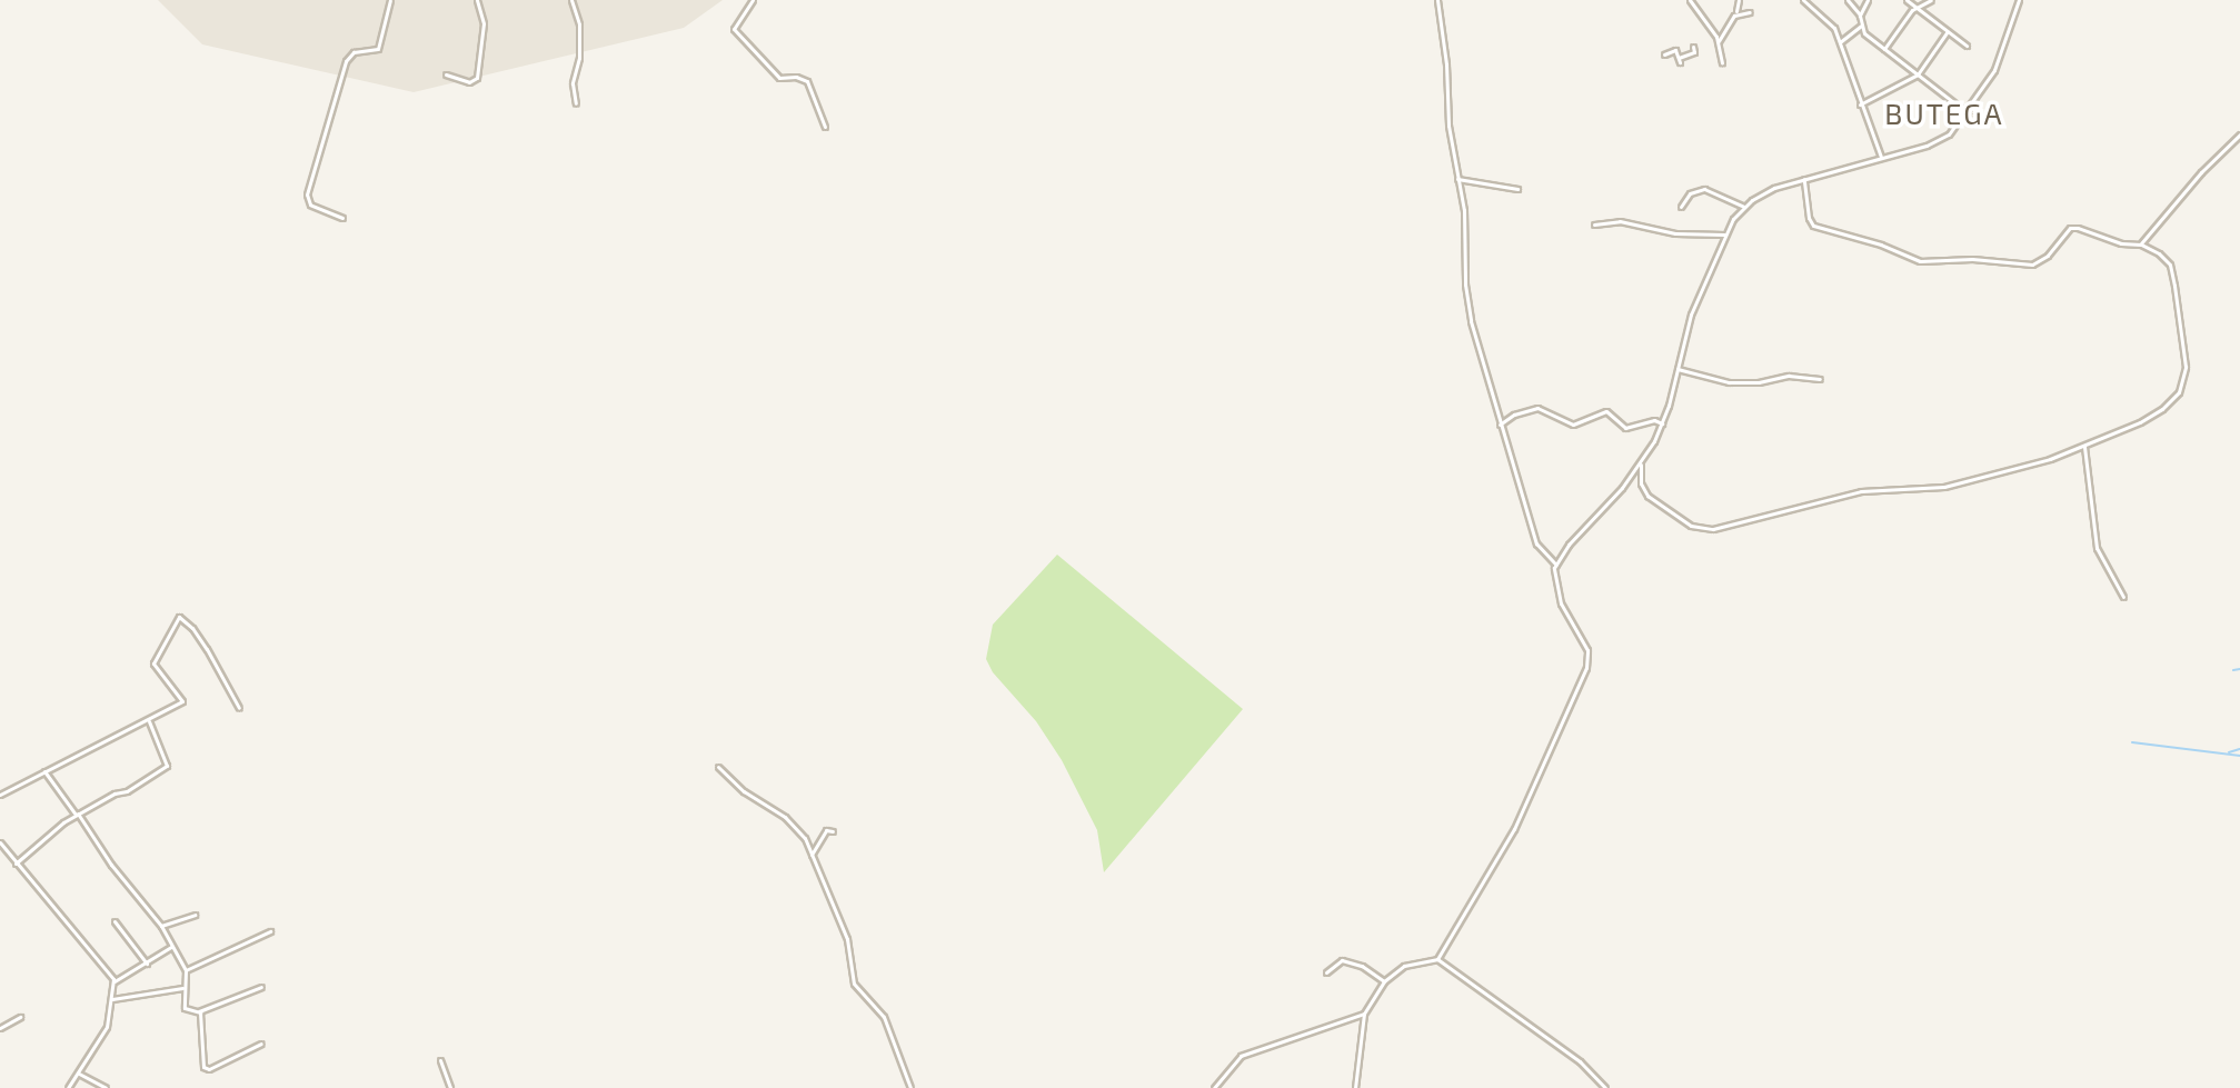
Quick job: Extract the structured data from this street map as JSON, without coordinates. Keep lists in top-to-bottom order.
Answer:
{
  "districts": ["BUTEGA"]
}
